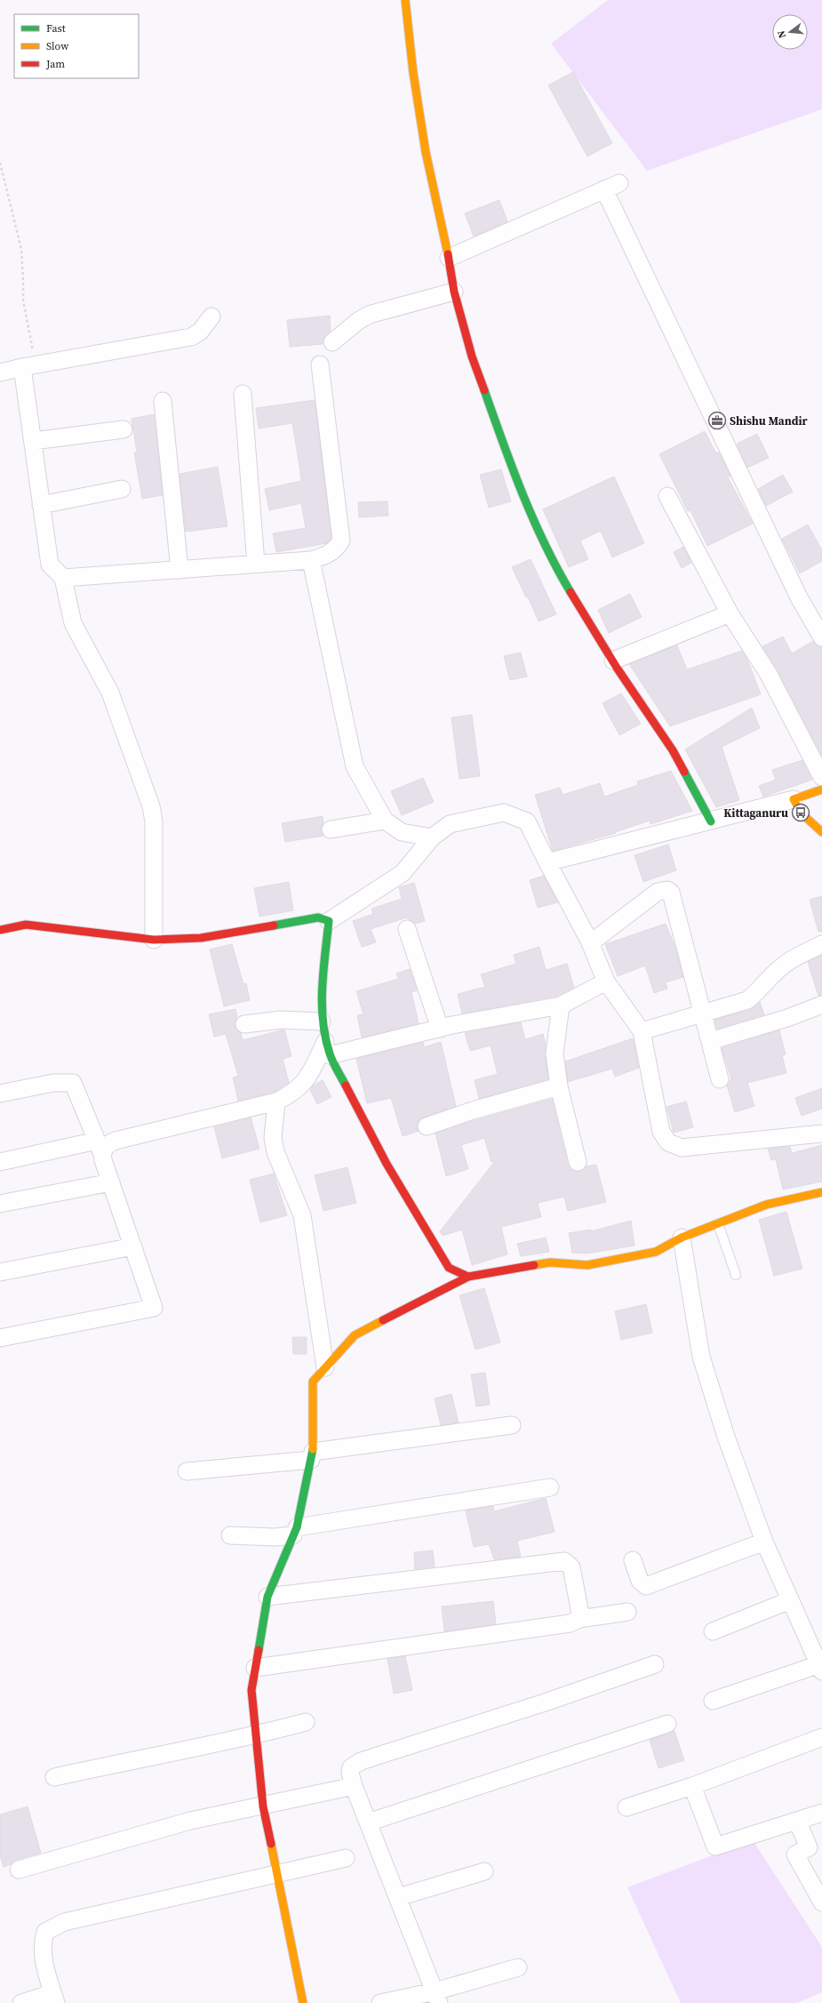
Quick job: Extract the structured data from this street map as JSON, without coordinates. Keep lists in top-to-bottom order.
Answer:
{
  "places": {
    "office": ["Shishu Mandir"],
    "bus stop": ["Kittaganuru"]
  },
  "legend": ["Fast", "Slow", "Jam"],
  "north": "left"
}
